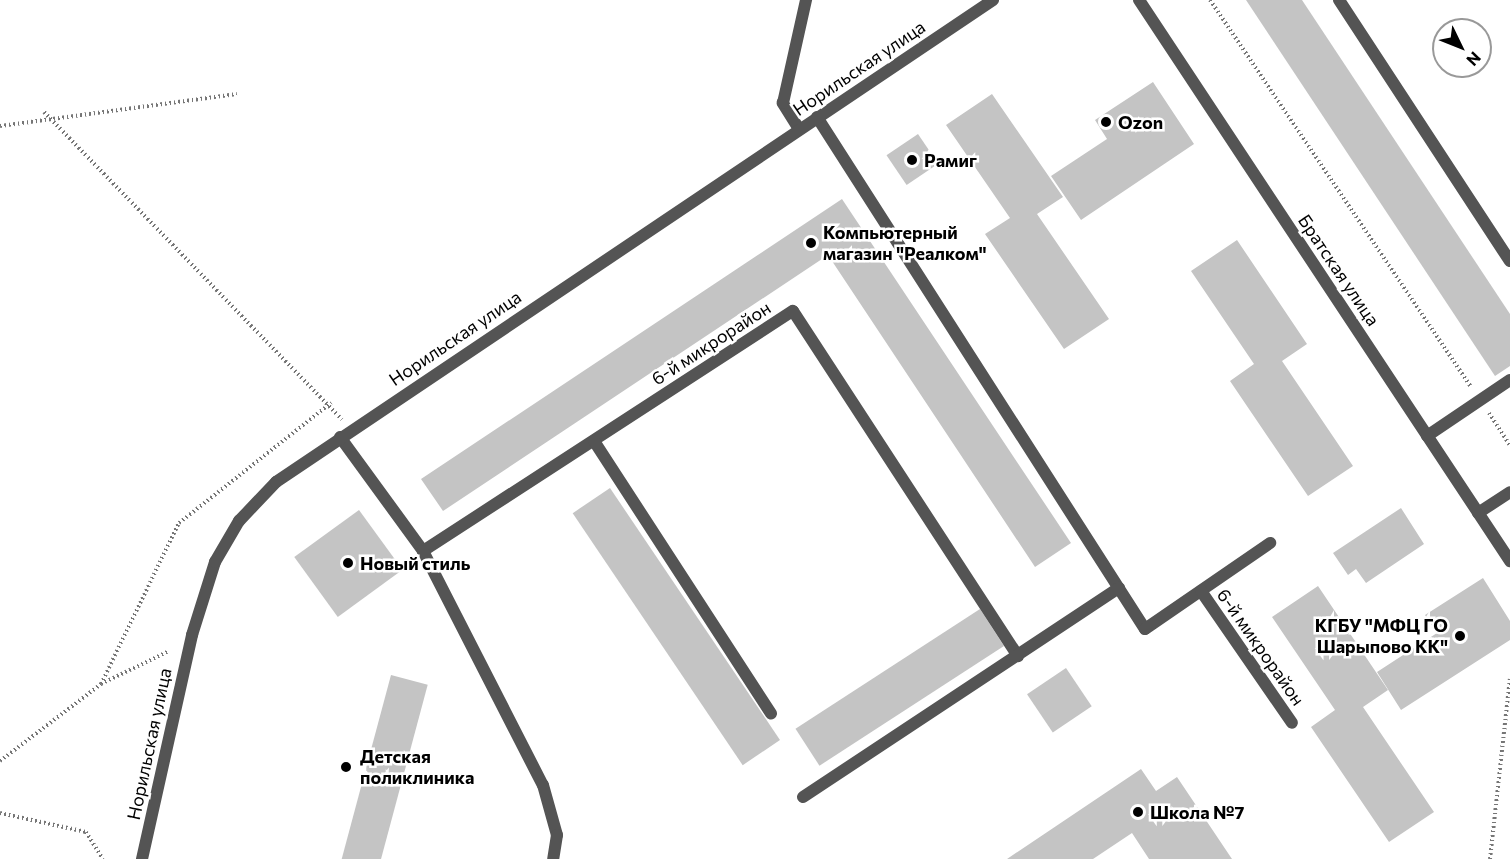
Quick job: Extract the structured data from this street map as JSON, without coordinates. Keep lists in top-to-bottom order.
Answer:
{
  "streets": {
    "street": ["Норильская улица", "Братская улица", "6-й микрорайон"]
  },
  "crossings": [
    ["Норильская улица", "6-й микрорайон"]
  ],
  "places": [
    "Ozon",
    "Рамиг",
    "Компьютерный магазин \"Реалком\"",
    "Новый стиль",
    "КГБУ \"МФЦ ГО Шарыпово КК\"",
    "Детская поликлиника",
    "Школа №7"
  ],
  "north": "bottom right"
}
